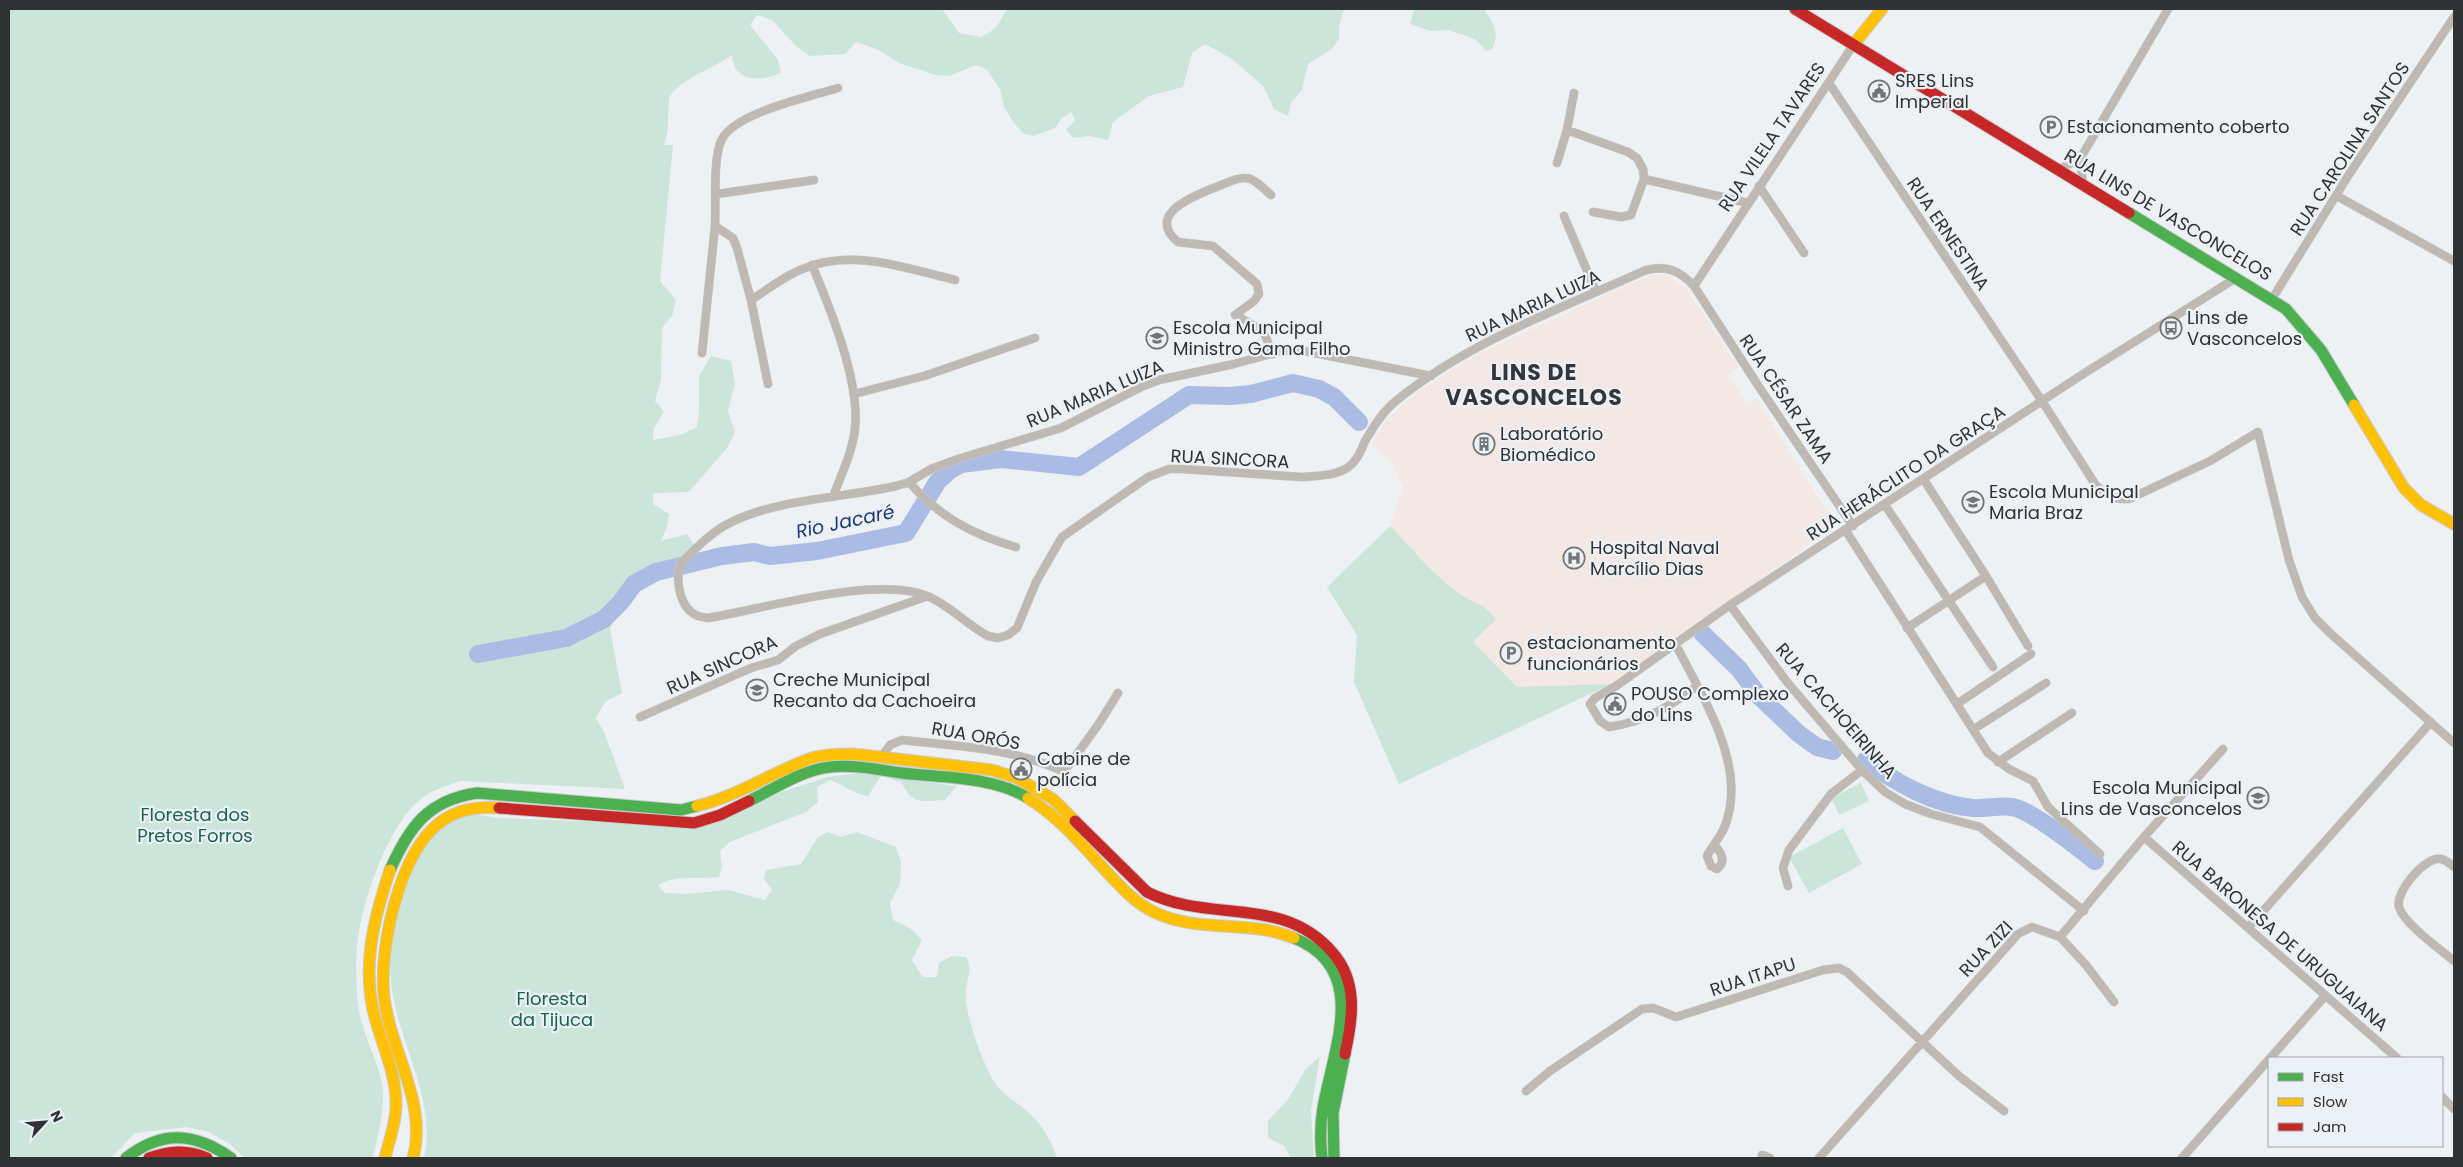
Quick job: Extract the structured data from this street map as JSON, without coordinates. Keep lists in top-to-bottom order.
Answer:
{
  "streets": {
    "main road": ["RUA VILELA TAVARES", "RUA LINS DE VASCONCELOS"],
    "street": [
      "RUA CAROLINA SANTOS",
      "RUA ERNESTINA",
      "RUA MARIA LUIZA",
      "RUA CÉSAR ZAMA",
      "RUA SINCORA",
      "RUA HERÁCLITO DA GRAÇA",
      "RUA CACHOEIRINHA",
      "RUA ORÓS",
      "RUA BARONESA DE URUGUAIANA",
      "RUA ZIZI",
      "RUA ITAPU"
    ]
  },
  "crossings": [
    ["RUA VILELA TAVARES", "RUA LINS DE VASCONCELOS"],
    ["RUA VILELA TAVARES", "RUA ERNESTINA"],
    ["RUA VILELA TAVARES", "RUA MARIA LUIZA"],
    ["RUA VILELA TAVARES", "RUA CÉSAR ZAMA"],
    ["RUA CAROLINA SANTOS", "RUA LINS DE VASCONCELOS"],
    ["RUA LINS DE VASCONCELOS", "RUA HERÁCLITO DA GRAÇA"],
    ["RUA ERNESTINA", "RUA HERÁCLITO DA GRAÇA"],
    ["RUA MARIA LUIZA", "RUA CÉSAR ZAMA"],
    ["RUA MARIA LUIZA", "RUA SINCORA"],
    ["RUA CÉSAR ZAMA", "RUA HERÁCLITO DA GRAÇA"],
    ["RUA HERÁCLITO DA GRAÇA", "RUA CACHOEIRINHA"],
    ["RUA ZIZI", "RUA ITAPU"]
  ],
  "districts": ["LINS DE VASCONCELOS"],
  "water": ["Rio Jacaré"],
  "parks": ["Floresta dos Pretos Forros", "Floresta da Tijuca"],
  "places": {
    "public building": ["SRES Lins Imperial", "POUSO Complexo do Lins", "Cabine de polícia"],
    "parking": ["Estacionamento coberto", "estacionamento funcionários"],
    "bus stop": ["Lins de Vasconcelos"],
    "school or university": [
      "Escola Municipal Ministro Gama Filho",
      "Escola Municipal Maria Braz",
      "Creche Municipal Recanto da Cachoeira",
      "Escola Municipal Lins de Vasconcelos"
    ],
    "building": ["Laboratório Biomédico"],
    "hospital": ["Hospital Naval Marcílio Dias"]
  },
  "legend": ["Fast", "Slow", "Jam"],
  "north": "top right"
}
